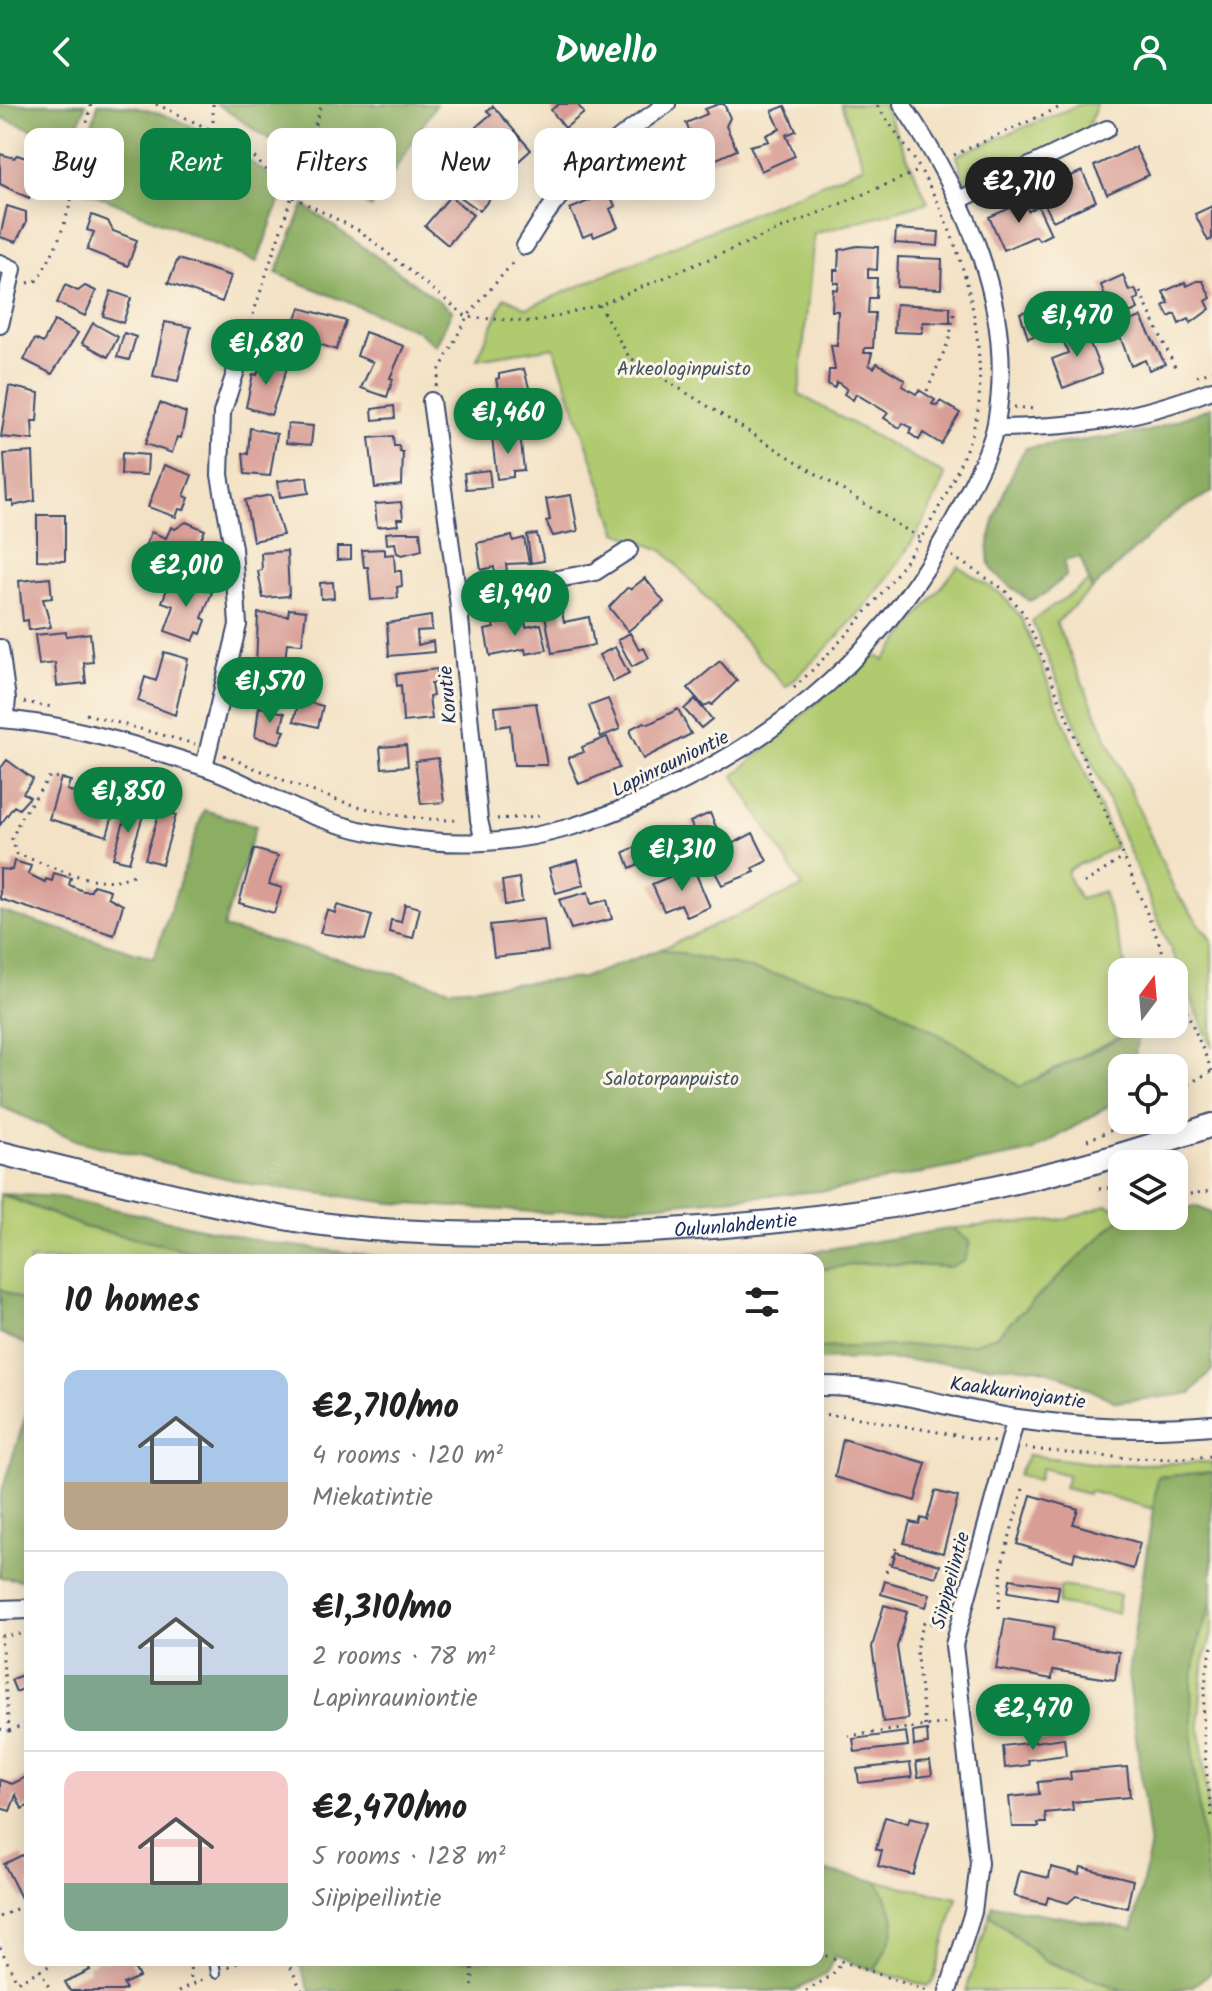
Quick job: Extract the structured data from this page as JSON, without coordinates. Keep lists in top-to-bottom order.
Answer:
{
  "streets": {
    "main road": ["Oulunlahdentie"],
    "street": [
      "Korutie",
      "Lapinrauniontie",
      "Kaakkurinojantie",
      "Siipipeilintie"
    ]
  },
  "crossings": [
    ["Korutie", "Lapinrauniontie"],
    ["Kaakkurinojantie", "Siipipeilintie"]
  ],
  "parks": ["Arkeologinpuisto", "Salotorpanpuisto"],
  "north": "top",
  "page": {
    "header": "Dwello",
    "chip": [
      "Buy",
      "Rent",
      "Filters",
      "New",
      "Apartment"
    ],
    "price": [
      "€2,710",
      "€1,470",
      "€1,680",
      "€1,460",
      "€2,010",
      "€1,940",
      "€1,570",
      "€1,850",
      "€1,310",
      "€2,470"
    ],
    "heading": "10 homes",
    "list": [
      {
        "name": "€2,710/mo",
        "note": "4 rooms · 120 m² · Miekatintie"
      },
      {
        "name": "€1,310/mo",
        "note": "2 rooms · 78 m² · Lapinrauniontie"
      },
      {
        "name": "€2,470/mo",
        "note": "5 rooms · 128 m² · Siipipeilintie"
      }
    ]
  }
}
